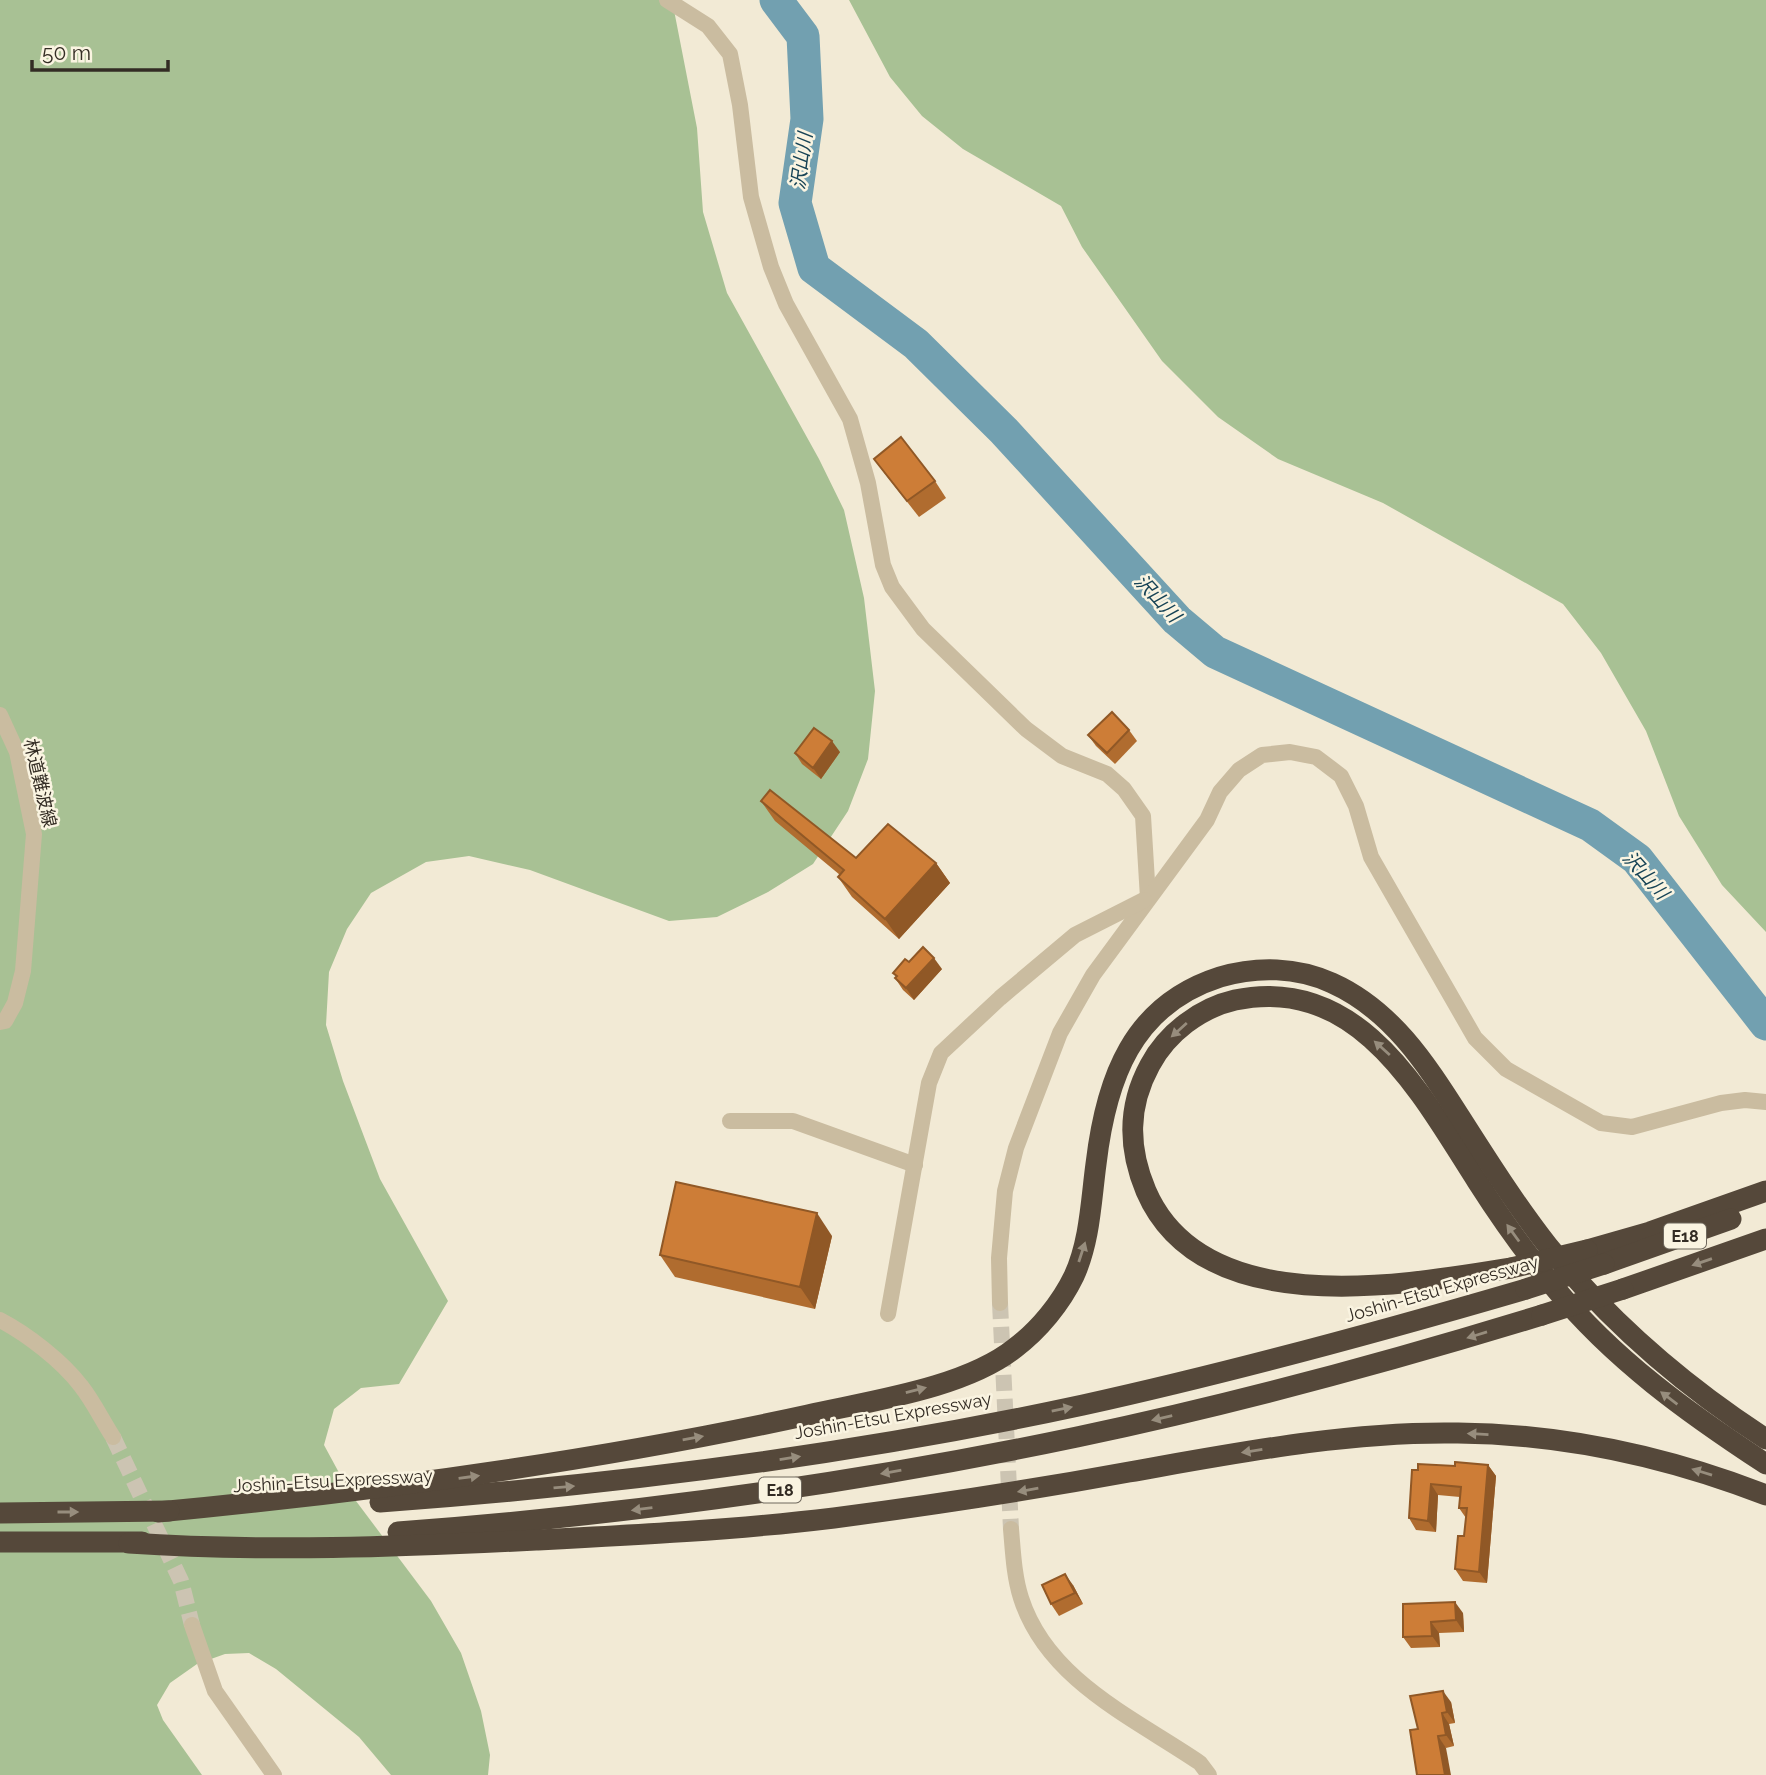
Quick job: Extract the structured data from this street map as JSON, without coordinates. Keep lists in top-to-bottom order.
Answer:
{
  "streets": {
    "highway": ["E18", "Joshin-Etsu Expressway"],
    "street": ["林道難波線"]
  },
  "water": ["沢山川"],
  "scale_bar": "50 m"
}
